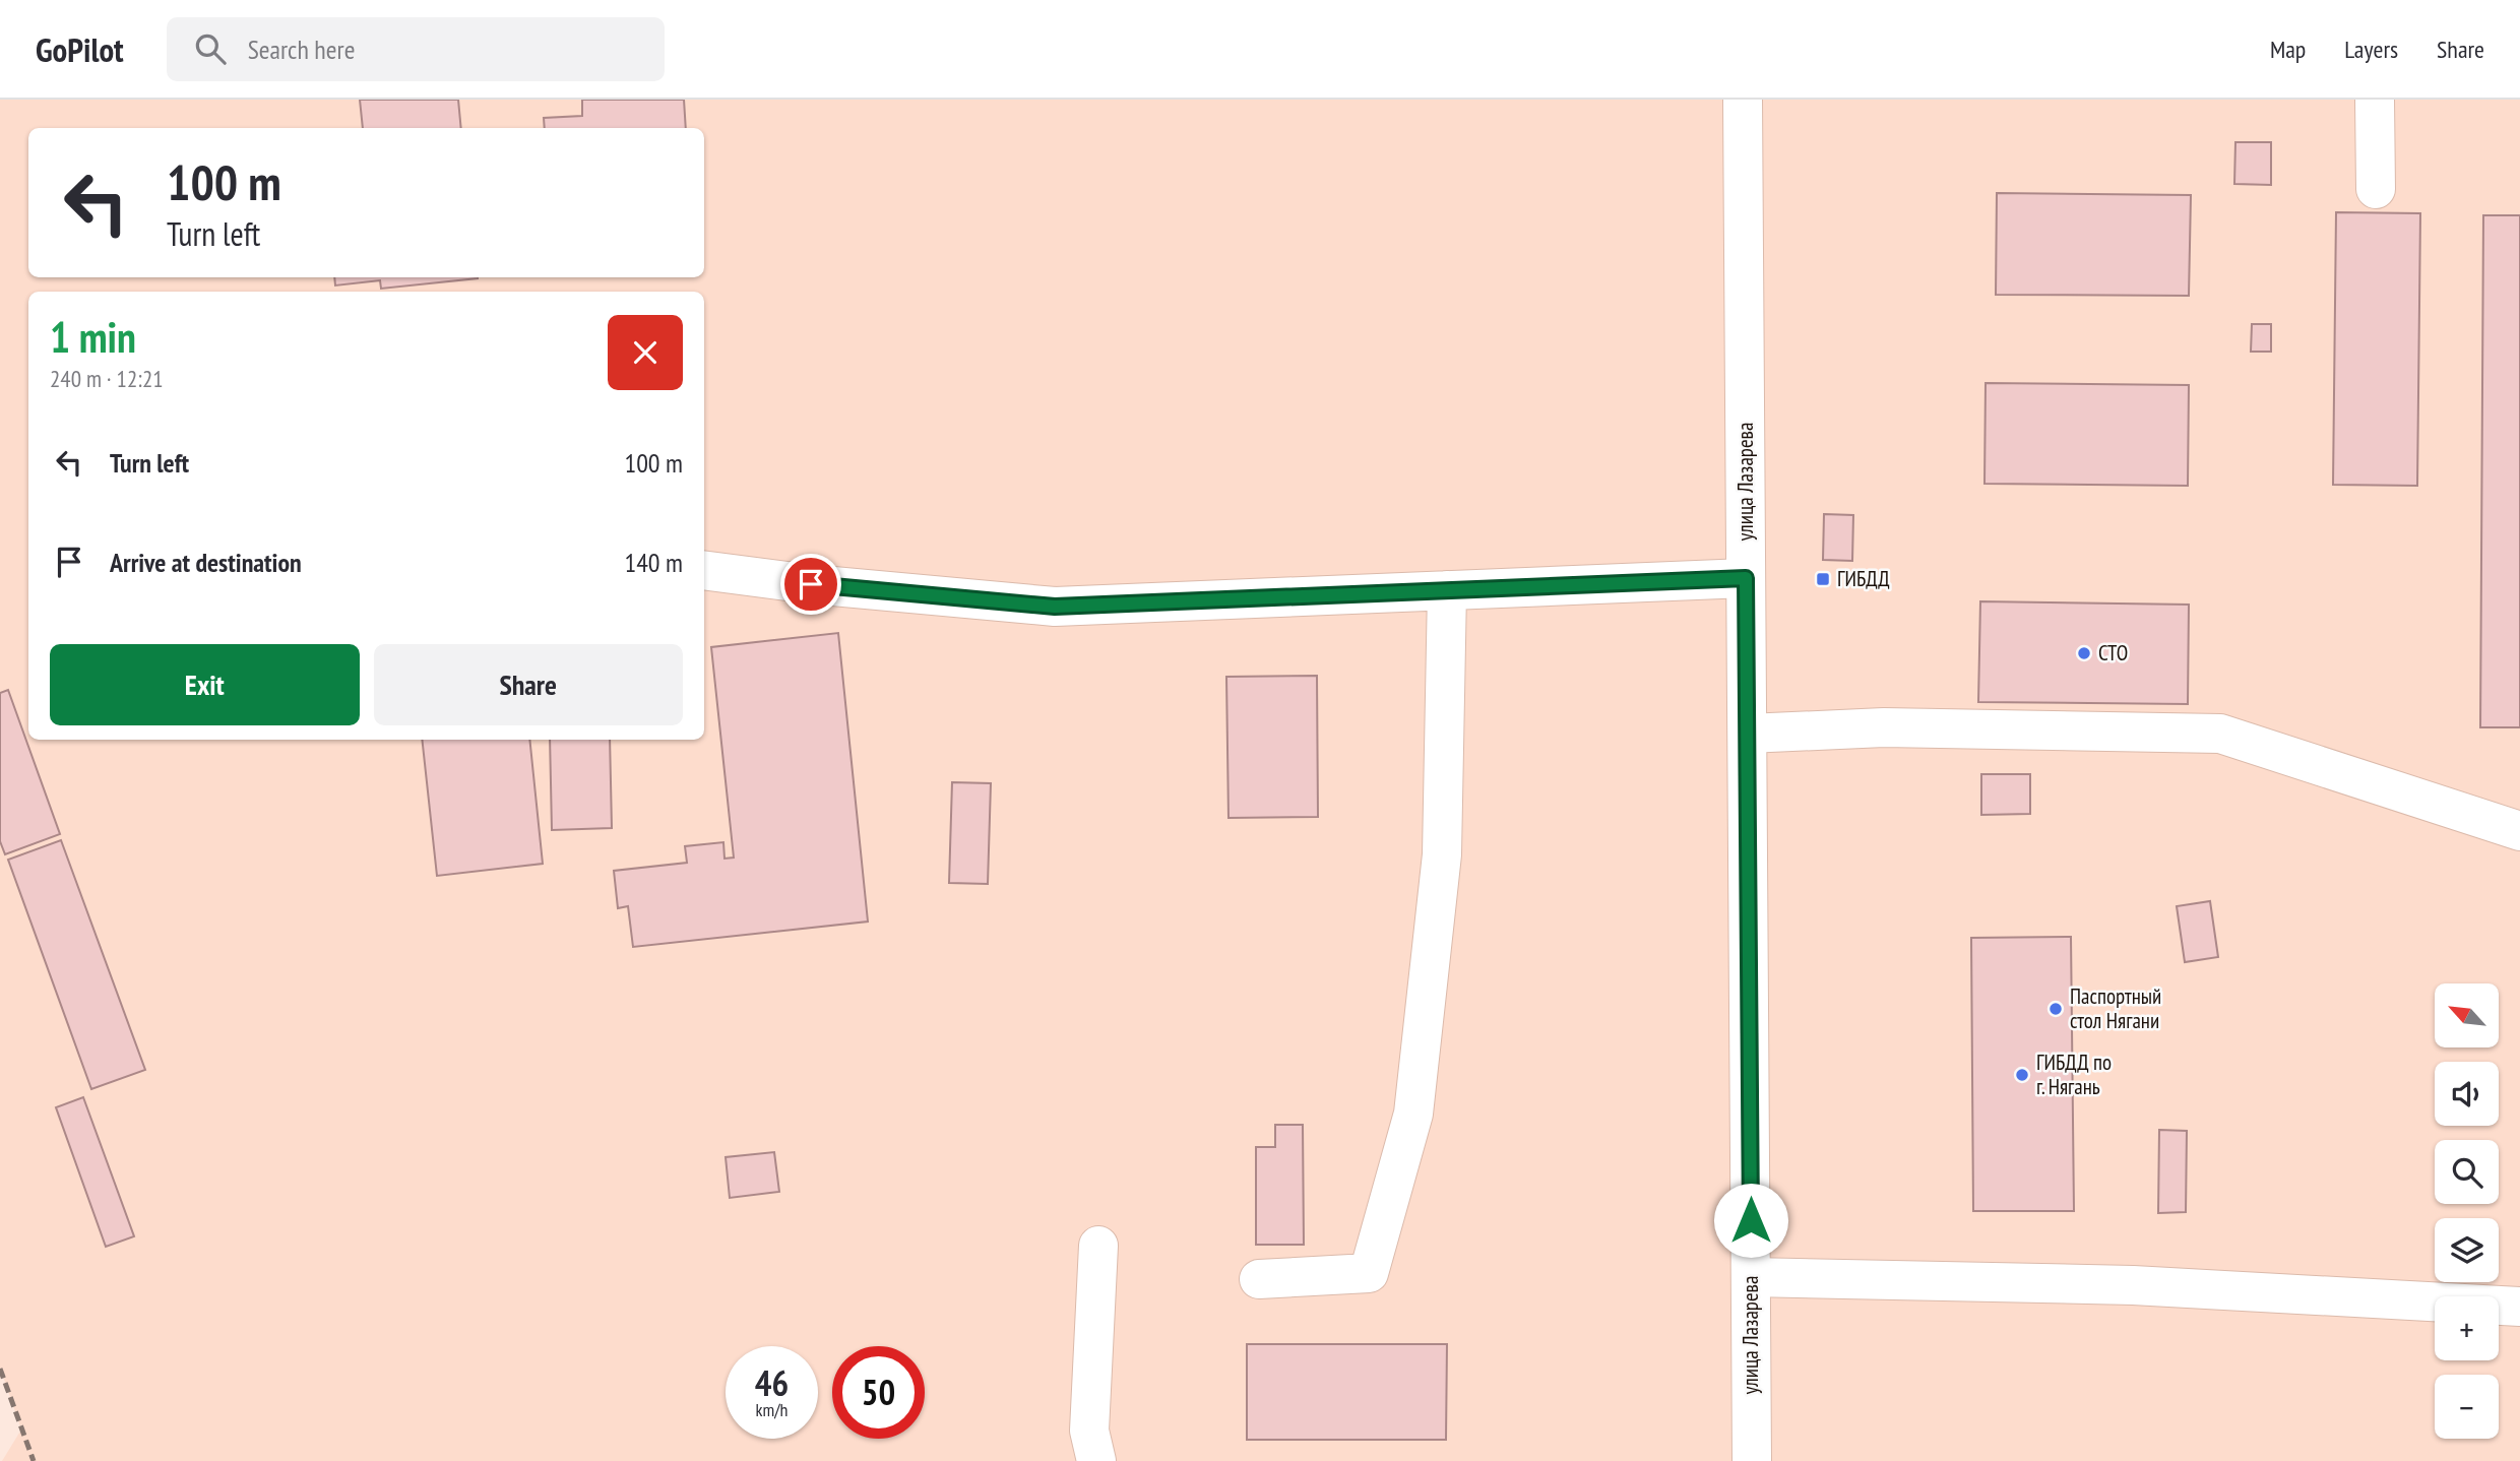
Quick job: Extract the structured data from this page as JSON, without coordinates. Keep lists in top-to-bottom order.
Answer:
{
  "streets": {
    "main road": ["улица Лазарева"]
  },
  "places": {
    "transit": ["ГИБДД"],
    "other": ["СТО", "Паспортный стол Нягани", "ГИБДД по г. Нягань"]
  },
  "north": "top left",
  "page": {
    "header": "GoPilot",
    "search": "Search here",
    "nav": ["Map", "Layers", "Share"],
    "turn": ["100 m", "Turn left"],
    "heading": ["1 min", "240 m · 12:21"],
    "list": [
      {
        "name": "Turn left",
        "value": "100 m"
      },
      {
        "name": "Arrive at destination",
        "value": "140 m"
      }
    ],
    "buttons": ["Exit", "Share"],
    "map_buttons": ["+", "−"],
    "speed": "46 km/h",
    "limit": "50"
  }
}
